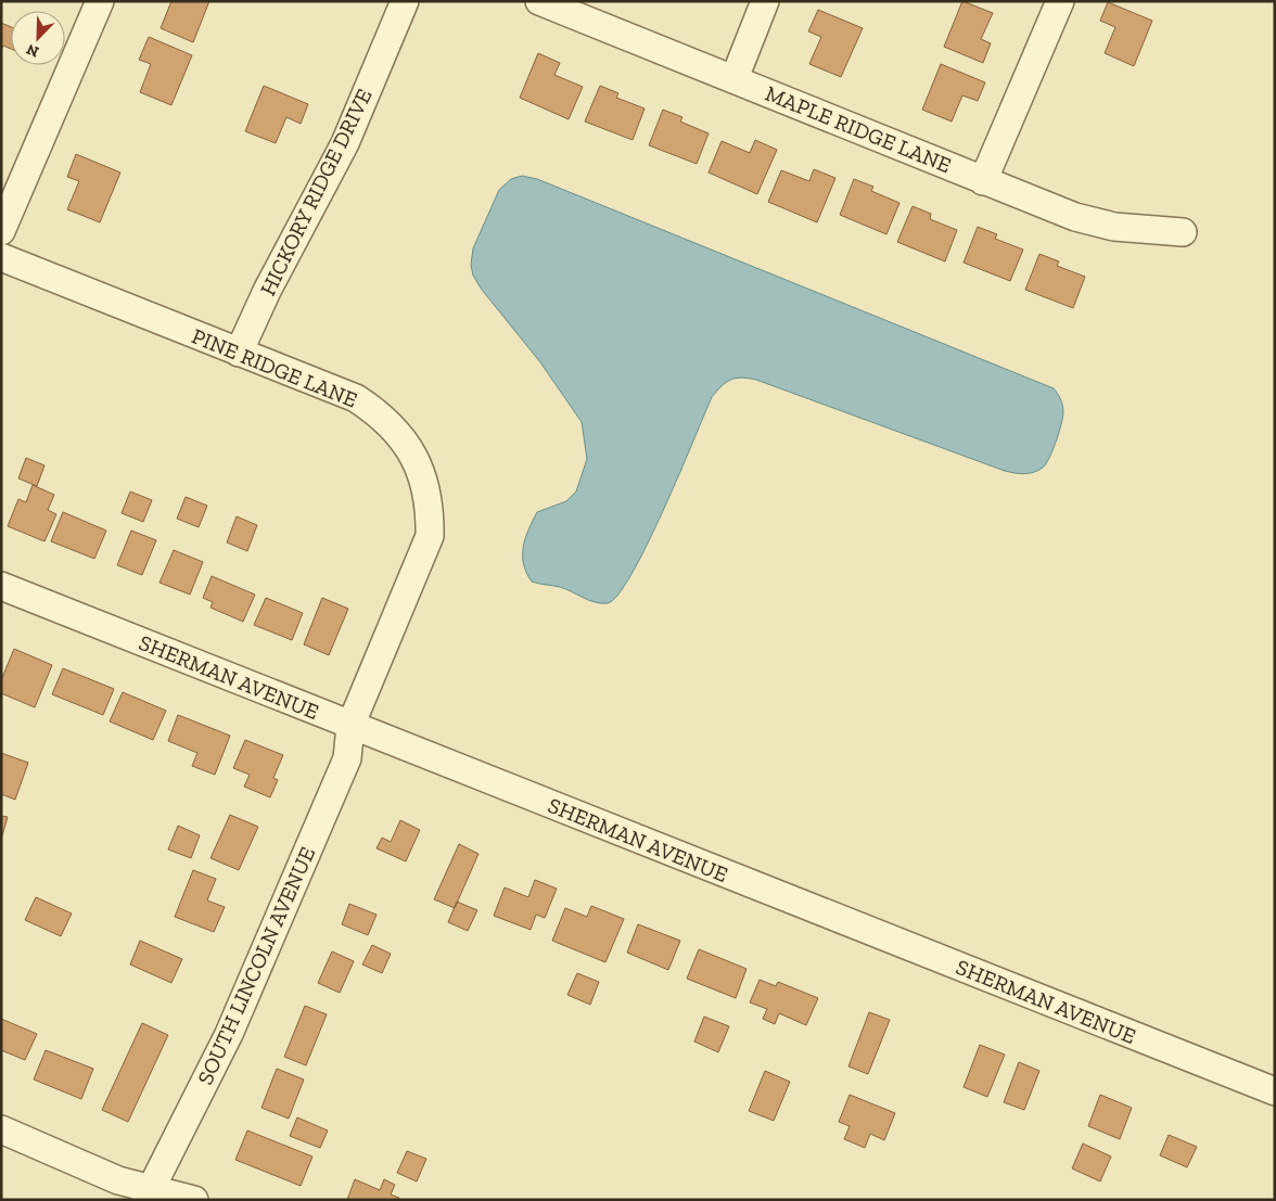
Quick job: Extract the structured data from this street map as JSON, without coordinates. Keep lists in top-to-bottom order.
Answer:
{
  "streets": {
    "street": [
      "MAPLE RIDGE LANE",
      "HICKORY RIDGE DRIVE",
      "PINE RIDGE LANE",
      "SHERMAN AVENUE",
      "SOUTH LINCOLN AVENUE"
    ]
  },
  "crossings": [
    ["HICKORY RIDGE DRIVE", "PINE RIDGE LANE"],
    ["PINE RIDGE LANE", "SHERMAN AVENUE"],
    ["PINE RIDGE LANE", "SOUTH LINCOLN AVENUE"],
    ["SHERMAN AVENUE", "SOUTH LINCOLN AVENUE"]
  ],
  "north": "bottom left"
}
